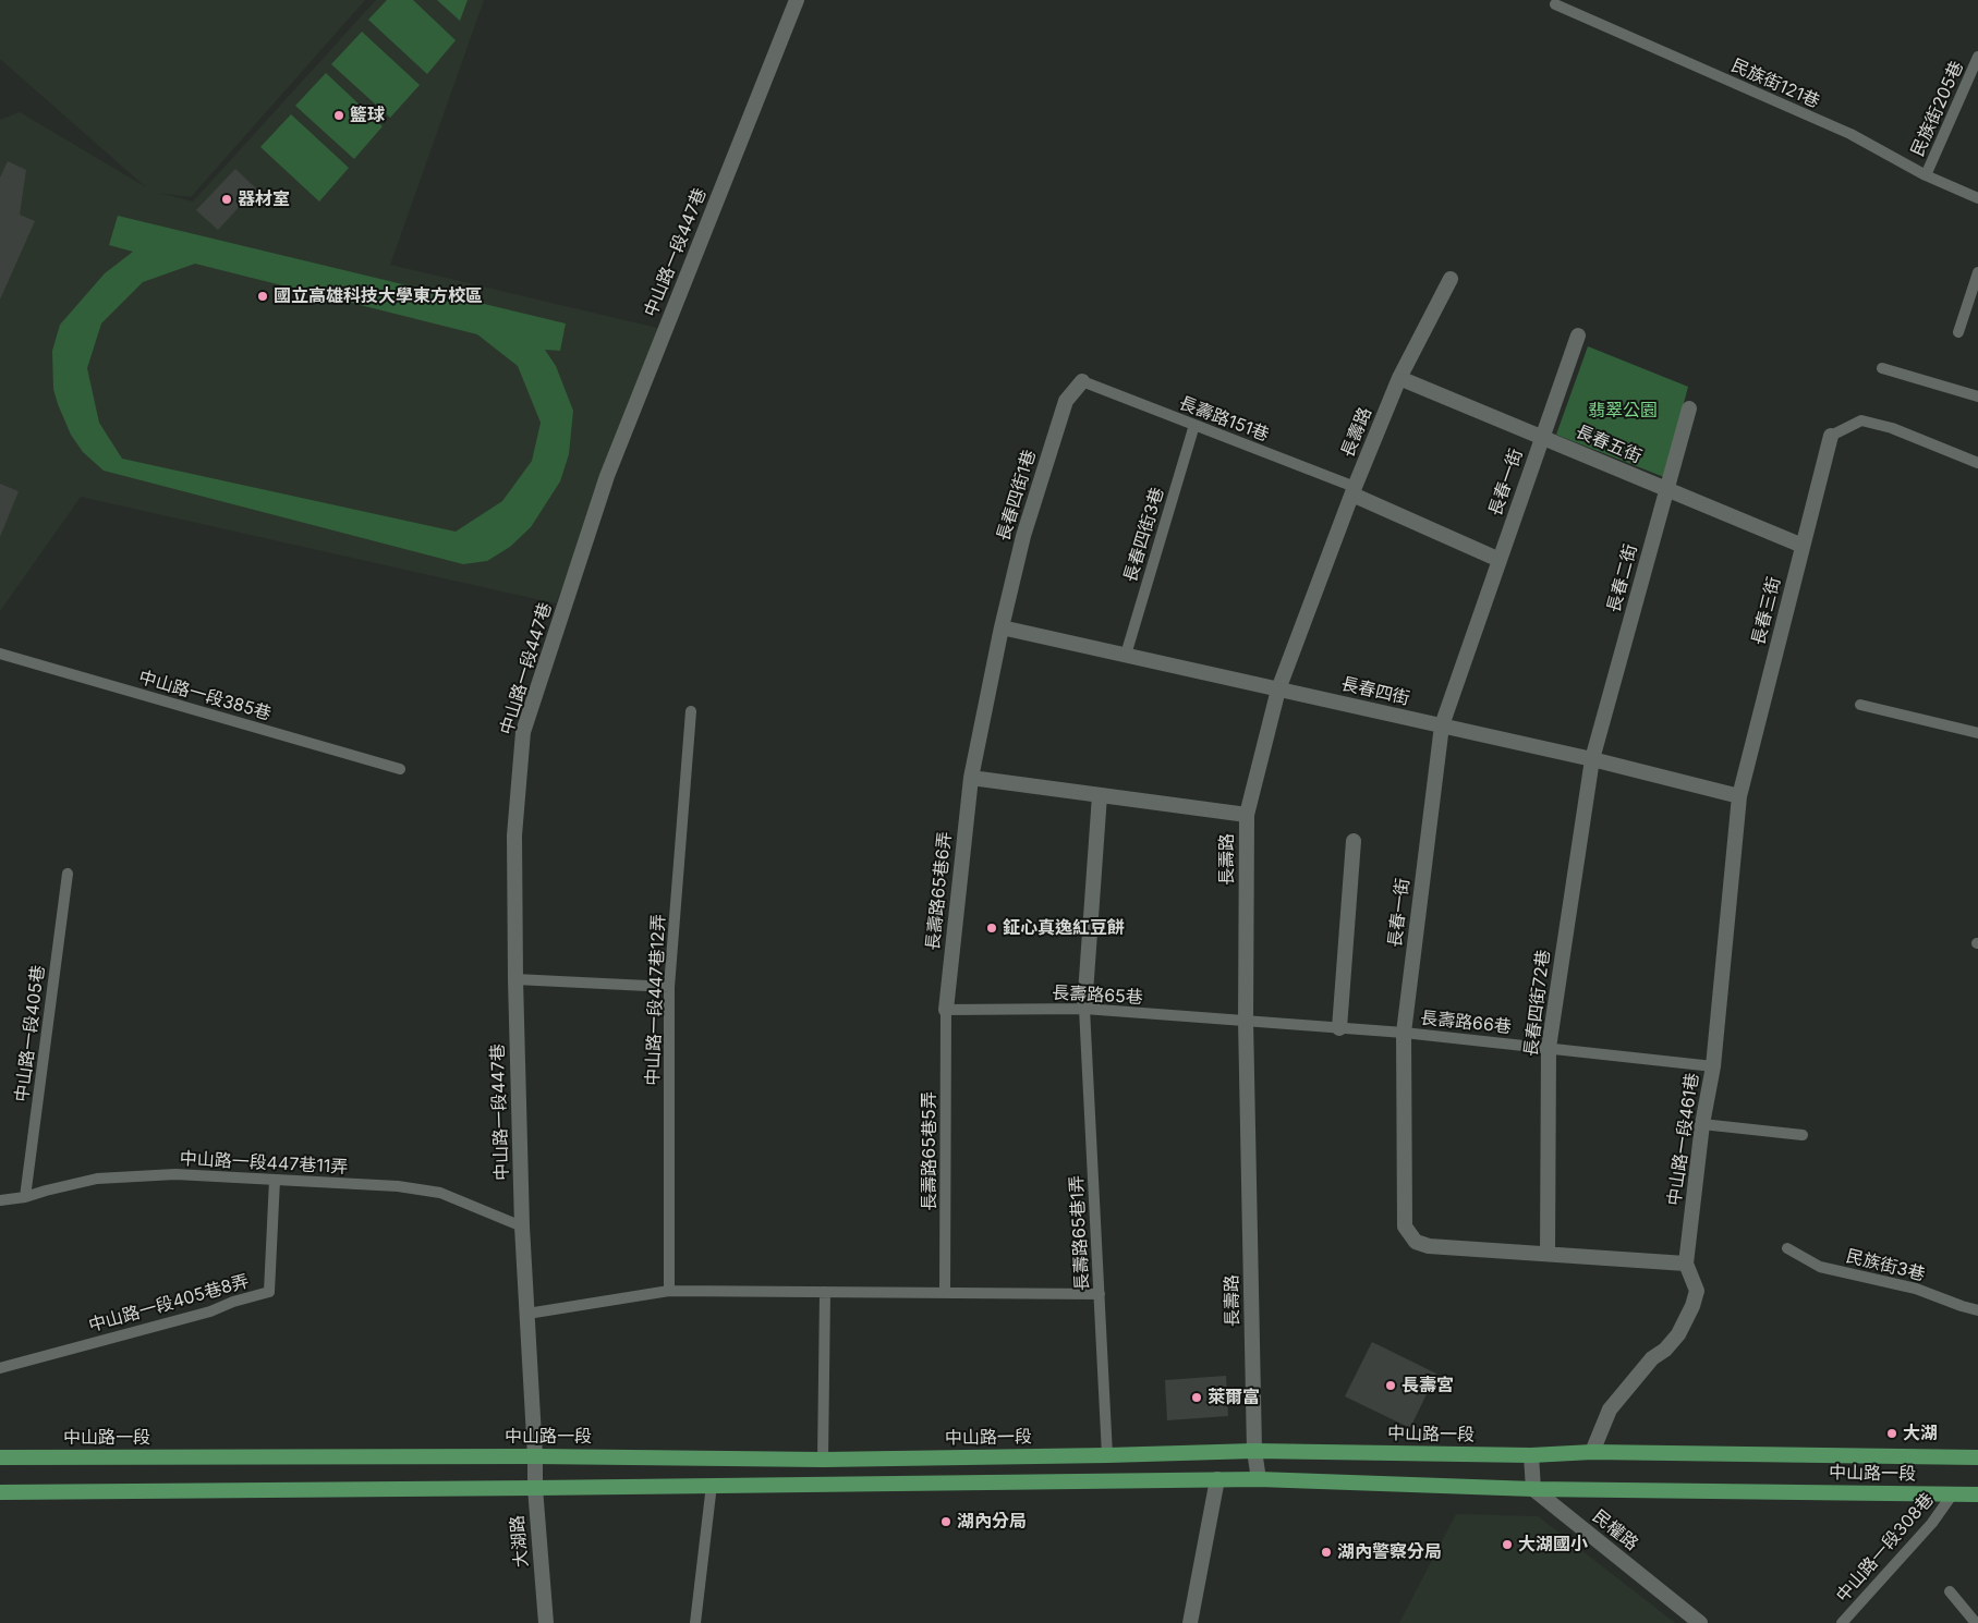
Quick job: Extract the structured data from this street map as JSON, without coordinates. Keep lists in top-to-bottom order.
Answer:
{
  "streets": {
    "main road": ["中山路一段"],
    "street": [
      "中山路一段447巷",
      "長壽路",
      "長春五街",
      "長春一街",
      "長春四街1巷",
      "長春二街",
      "長春三街",
      "長春四街",
      "長壽路65巷6弄",
      "長春四街72巷",
      "中山路一段461巷",
      "民權路",
      "大湖路"
    ],
    "lane": [
      "民族街121巷",
      "民族街205巷",
      "長壽路151巷",
      "長春四街3巷",
      "中山路一段385巷",
      "長壽路65巷",
      "中山路一段447巷12弄",
      "長壽路66巷",
      "中山路一段405巷",
      "長壽路65巷5弄",
      "中山路一段447巷11弄",
      "長壽路65巷1弄",
      "民族街3巷",
      "中山路一段405巷8弄",
      "中山路一段308巷"
    ]
  },
  "crossings": [
    ["民族街121巷", "民族街205巷"],
    ["中山路一段447巷", "中山路一段447巷11弄"],
    ["中山路一段447巷", "中山路一段"],
    ["中山路一段447巷", "大湖路"],
    ["長壽路151巷", "長壽路"],
    ["長壽路151巷", "長春四街1巷"],
    ["長壽路151巷", "長春四街3巷"],
    ["長壽路", "長春五街"],
    ["長壽路", "長春四街"],
    ["長壽路", "長壽路65巷"],
    ["長壽路", "長壽路66巷"],
    ["長壽路", "中山路一段"],
    ["長春五街", "長春一街"],
    ["長春五街", "長春二街"],
    ["長春五街", "長春三街"],
    ["長春一街", "長春四街"],
    ["長春一街", "長春四街72巷"],
    ["長春一街", "長壽路66巷"],
    ["長春一街", "中山路一段461巷"],
    ["長春四街1巷", "長春四街"],
    ["長春四街1巷", "長壽路65巷6弄"],
    ["長春四街3巷", "長春四街"],
    ["長春二街", "長春四街"],
    ["長春二街", "長春四街72巷"],
    ["長春三街", "長春四街"],
    ["長春三街", "中山路一段461巷"],
    ["長春四街", "長春四街72巷"],
    ["長春四街", "中山路一段461巷"],
    ["長壽路65巷6弄", "長壽路65巷"],
    ["長壽路65巷6弄", "長壽路65巷5弄"],
    ["長壽路65巷", "長壽路66巷"],
    ["長壽路65巷", "長壽路65巷5弄"],
    ["長壽路65巷", "長壽路65巷1弄"],
    ["長春四街72巷", "長壽路66巷"],
    ["長壽路66巷", "中山路一段461巷"],
    ["中山路一段405巷", "中山路一段447巷11弄"],
    ["中山路一段461巷", "中山路一段"],
    ["中山路一段447巷11弄", "中山路一段405巷8弄"],
    ["長壽路65巷1弄", "中山路一段"],
    ["中山路一段", "民權路"],
    ["中山路一段", "大湖路"],
    ["中山路一段", "中山路一段308巷"]
  ],
  "parks": ["翡翠公園"],
  "places": [
    "籃球",
    "器材室",
    "國立高雄科技大學東方校區",
    "鉦心真逸紅豆餅",
    "長壽宮",
    "萊爾富",
    "大湖",
    "湖內分局",
    "大湖國小",
    "湖內警察分局"
  ]
}
